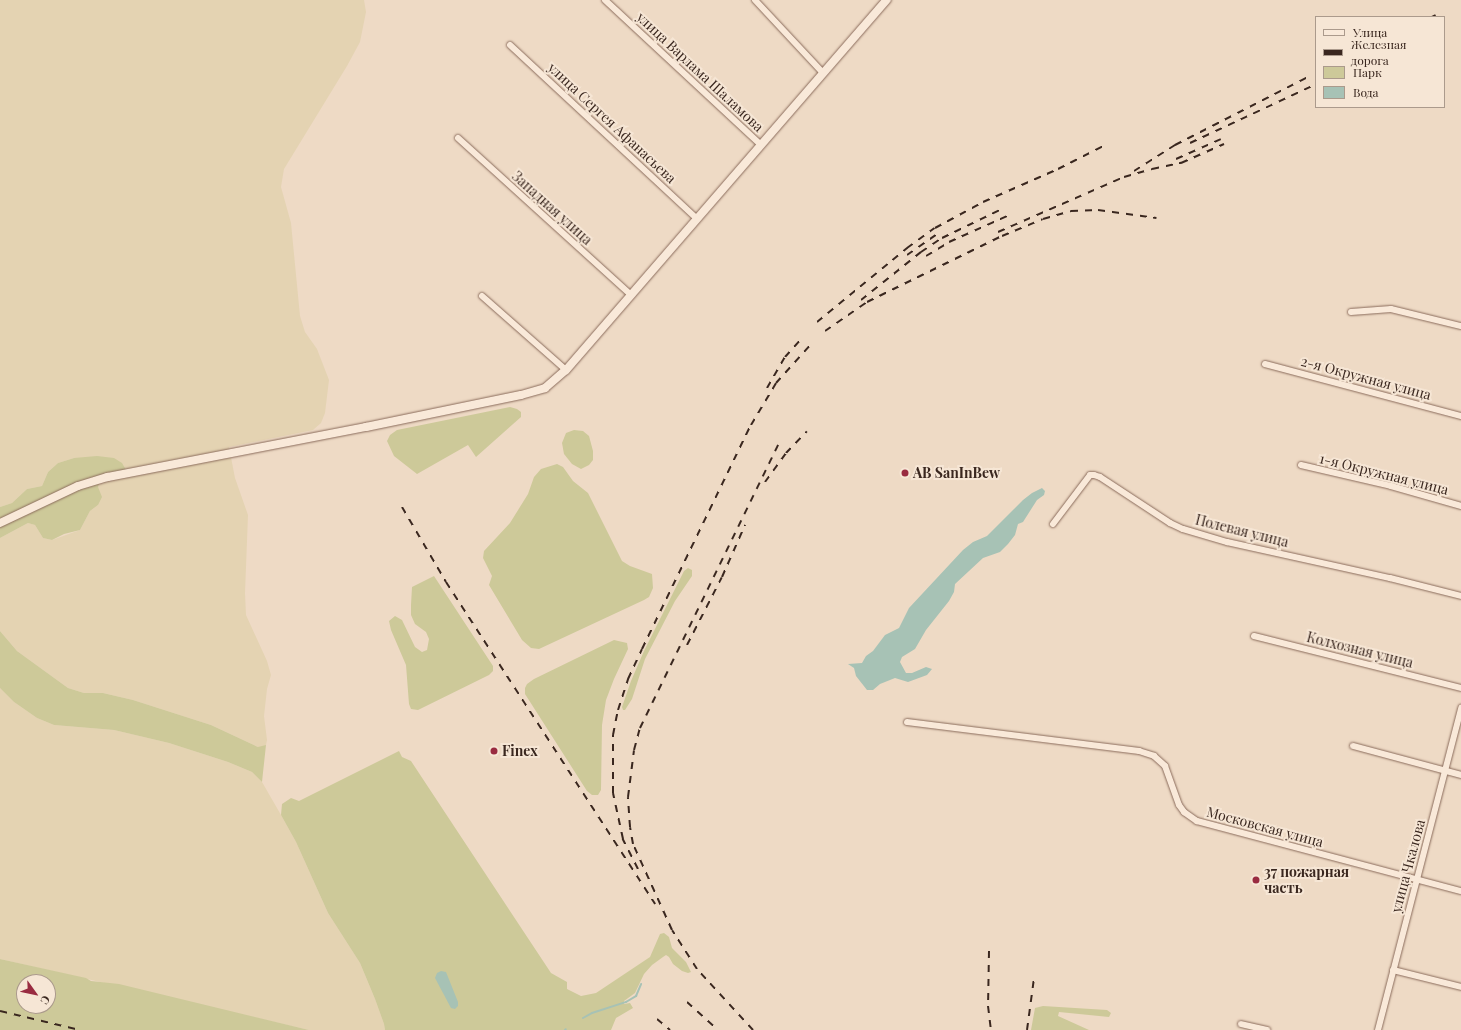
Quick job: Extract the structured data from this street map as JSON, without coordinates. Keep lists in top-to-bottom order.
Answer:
{
  "streets": {
    "street": [
      "улица Варлама Шаламова",
      "улица Сергея Афанасьева",
      "Западная улица",
      "2-я Окружная улица",
      "1-я Окружная улица",
      "Полевая улица",
      "Колхозная улица",
      "Московская улица",
      "улица Чкалова"
    ]
  },
  "crossings": [
    ["Московская улица", "улица Чкалова"]
  ],
  "places": ["AB SanInBew", "Finex", "37 пожарная часть"],
  "legend": [
    "Улица",
    "Железная дорога",
    "Парк",
    "Вода"
  ],
  "north": "bottom right"
}
